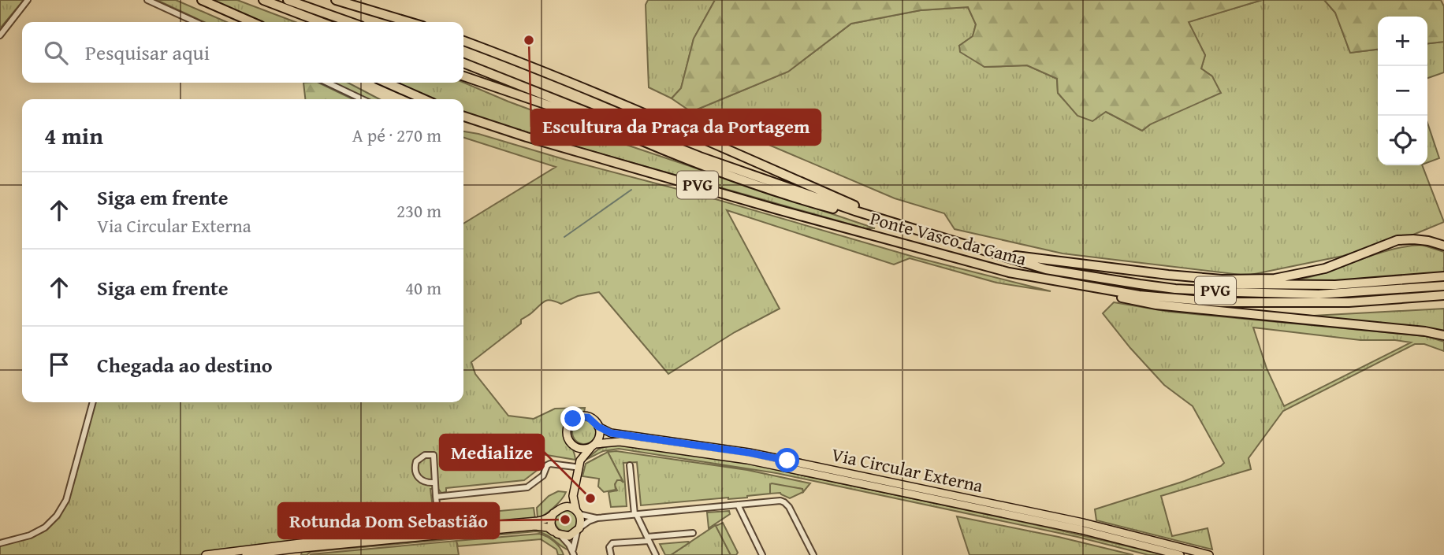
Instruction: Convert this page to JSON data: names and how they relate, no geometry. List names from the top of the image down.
{
  "streets": {
    "highway": ["PVG", "Ponte Vasco da Gama"],
    "main road": ["Via Circular Externa"]
  },
  "places": ["Escultura da Praça da Portagem", "Medialize", "Rotunda Dom Sebastião"],
  "page": {
    "map_buttons": ["+", "−"],
    "search": "Pesquisar aqui",
    "heading": ["4 min", "A pé · 270 m"],
    "list": [
      ["Siga em frente", "Via Circular Externa", "230 m"],
      ["Siga em frente", "40 m"],
      "Chegada ao destino"
    ]
  }
}
